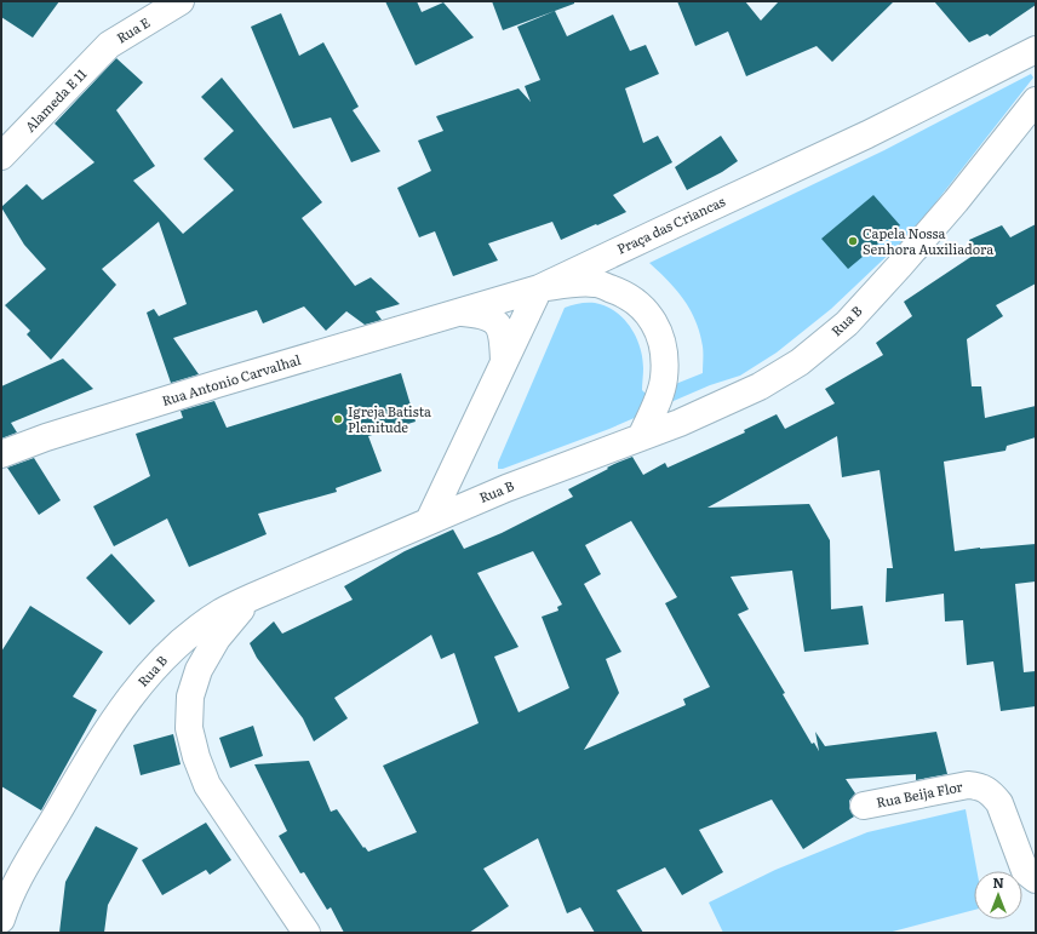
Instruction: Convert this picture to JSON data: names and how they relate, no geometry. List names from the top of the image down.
{
  "streets": {
    "street": [
      "Rua E",
      "Alameda E 11",
      "Praça das Criancas",
      "Rua B",
      "Rua Antonio Carvalhal",
      "Rua Beija Flor"
    ]
  },
  "crossings": [
    ["Rua E", "Alameda E 11"],
    ["Praça das Criancas", "Rua Antonio Carvalhal"]
  ],
  "places": ["Capela Nossa Senhora Auxiliadora", "Igreja Batista Plenitude"],
  "north": "top"
}
